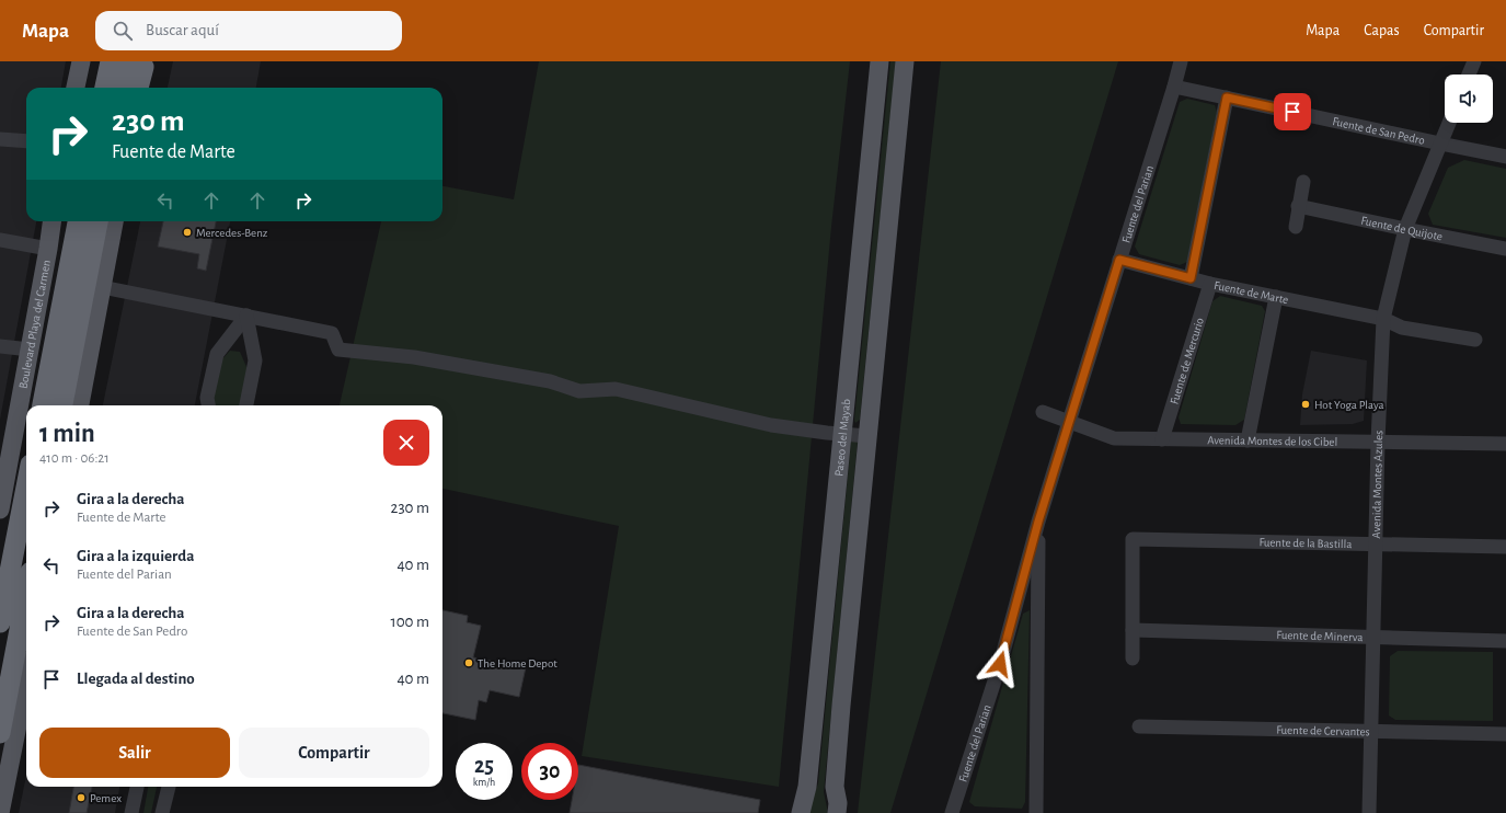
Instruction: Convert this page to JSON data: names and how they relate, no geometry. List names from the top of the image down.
{
  "streets": {
    "main road": ["Boulevard Playa del Carmen", "Paseo del Mayab"],
    "street": [
      "Fuente de San Pedro",
      "Fuente del Parian",
      "Fuente de Quijote",
      "Fuente de Marte",
      "Fuente de Mercurio",
      "Avenida Montes de los Cibel",
      "Avenida Montes Azules",
      "Fuente de la Bastilla",
      "Fuente de Minerva",
      "Fuente de Cervantes"
    ]
  },
  "crossings": [
    ["Fuente de San Pedro", "Fuente del Parian"],
    ["Fuente de San Pedro", "Avenida Montes Azules"],
    ["Fuente del Parian", "Fuente de Marte"],
    ["Fuente del Parian", "Avenida Montes de los Cibel"],
    ["Fuente de Quijote", "Avenida Montes Azules"],
    ["Fuente de Marte", "Fuente de Mercurio"],
    ["Fuente de Marte", "Avenida Montes Azules"],
    ["Fuente de Mercurio", "Avenida Montes de los Cibel"],
    ["Avenida Montes de los Cibel", "Avenida Montes Azules"],
    ["Avenida Montes Azules", "Fuente de la Bastilla"],
    ["Avenida Montes Azules", "Fuente de Minerva"],
    ["Avenida Montes Azules", "Fuente de Cervantes"],
    ["Fuente de la Bastilla", "Fuente de Minerva"]
  ],
  "places": [
    "Mercedes-Benz",
    "Hot Yoga Playa",
    "The Home Depot",
    "Pemex"
  ],
  "page": {
    "header": "Mapa",
    "search": "Buscar aquí",
    "nav": ["Mapa", "Capas", "Compartir"],
    "turn": ["230 m", "Fuente de Marte"],
    "heading": ["1 min", "410 m · 06:21"],
    "list": [
      {
        "name": "Gira a la derecha",
        "note": "Fuente de Marte",
        "value": "230 m"
      },
      {
        "name": "Gira a la izquierda",
        "note": "Fuente del Parian",
        "value": "40 m"
      },
      {
        "name": "Gira a la derecha",
        "note": "Fuente de San Pedro",
        "value": "100 m"
      },
      {
        "name": "Llegada al destino",
        "value": "40 m"
      }
    ],
    "buttons": ["Salir", "Compartir"],
    "speed": "25 km/h",
    "limit": "30"
  }
}
